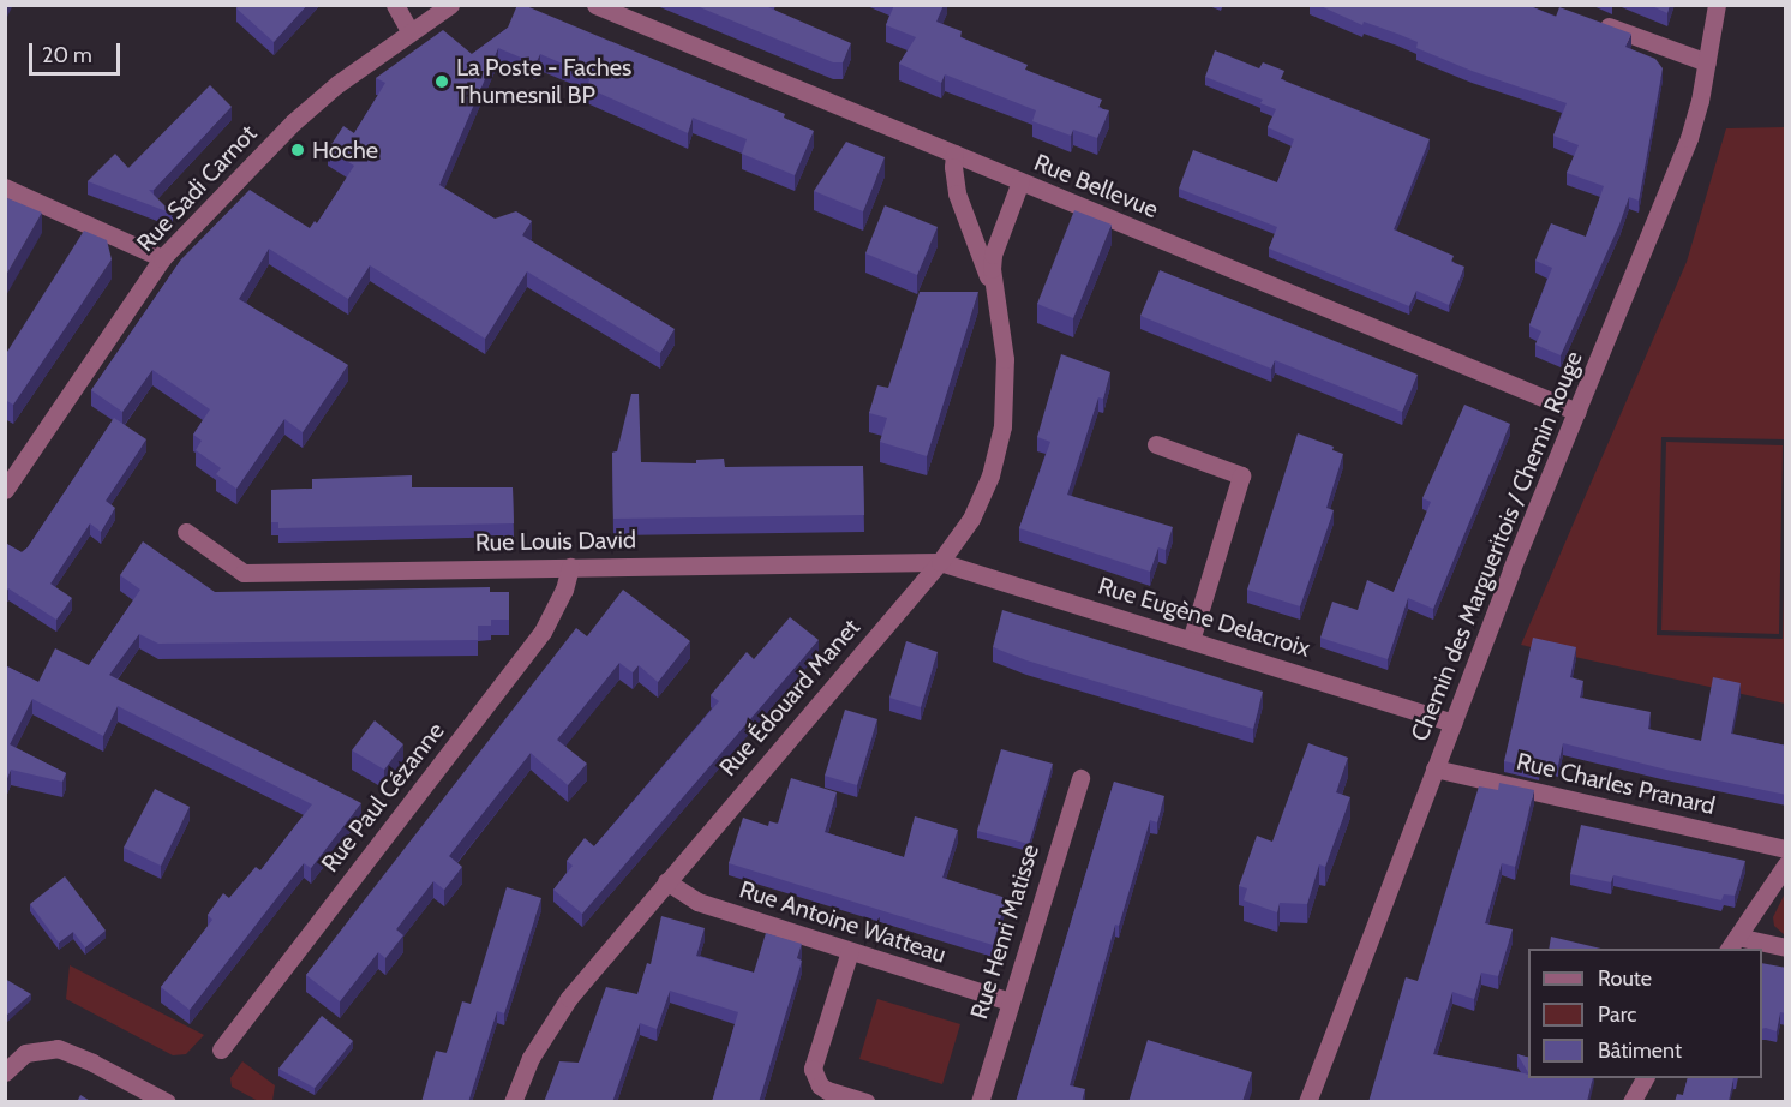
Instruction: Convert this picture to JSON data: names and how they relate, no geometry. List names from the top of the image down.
{
  "streets": {
    "street": [
      "Rue Bellevue",
      "Rue Sadi Carnot",
      "Rue Louis David",
      "Chemin des Margueritois / Chemin Rouge",
      "Rue Eugène Delacroix",
      "Rue Édouard Manet",
      "Rue Charles Pranard",
      "Rue Paul Cézanne",
      "Rue Antoine Watteau",
      "Rue Henri Matisse"
    ]
  },
  "crossings": [
    ["Rue Bellevue", "Chemin des Margueritois / Chemin Rouge"],
    ["Rue Bellevue", "Rue Édouard Manet"],
    ["Rue Louis David", "Rue Eugène Delacroix"],
    ["Rue Louis David", "Rue Édouard Manet"],
    ["Rue Louis David", "Rue Paul Cézanne"],
    ["Chemin des Margueritois / Chemin Rouge", "Rue Eugène Delacroix"],
    ["Chemin des Margueritois / Chemin Rouge", "Rue Charles Pranard"],
    ["Rue Eugène Delacroix", "Rue Édouard Manet"],
    ["Rue Édouard Manet", "Rue Antoine Watteau"],
    ["Rue Antoine Watteau", "Rue Henri Matisse"]
  ],
  "places": ["La Poste - Faches Thumesnil BP", "Hoche"],
  "legend": ["Route", "Parc", "Bâtiment"],
  "scale_bar": "20 m"
}
